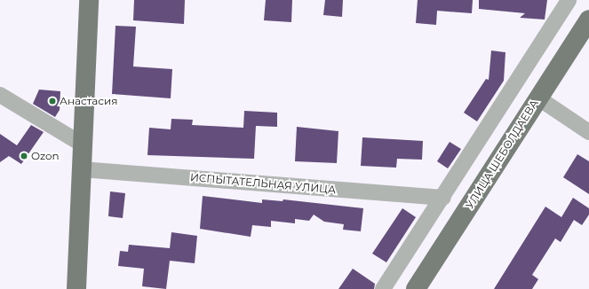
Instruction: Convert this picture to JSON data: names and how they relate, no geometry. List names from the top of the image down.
{
  "streets": {
    "main road": ["УЛИЦА ШЕБОЛДАЕВА"],
    "street": ["ИСПЫТАТЕЛЬНАЯ УЛИЦА"]
  },
  "places": ["Анастасия", "Ozon"]
}
